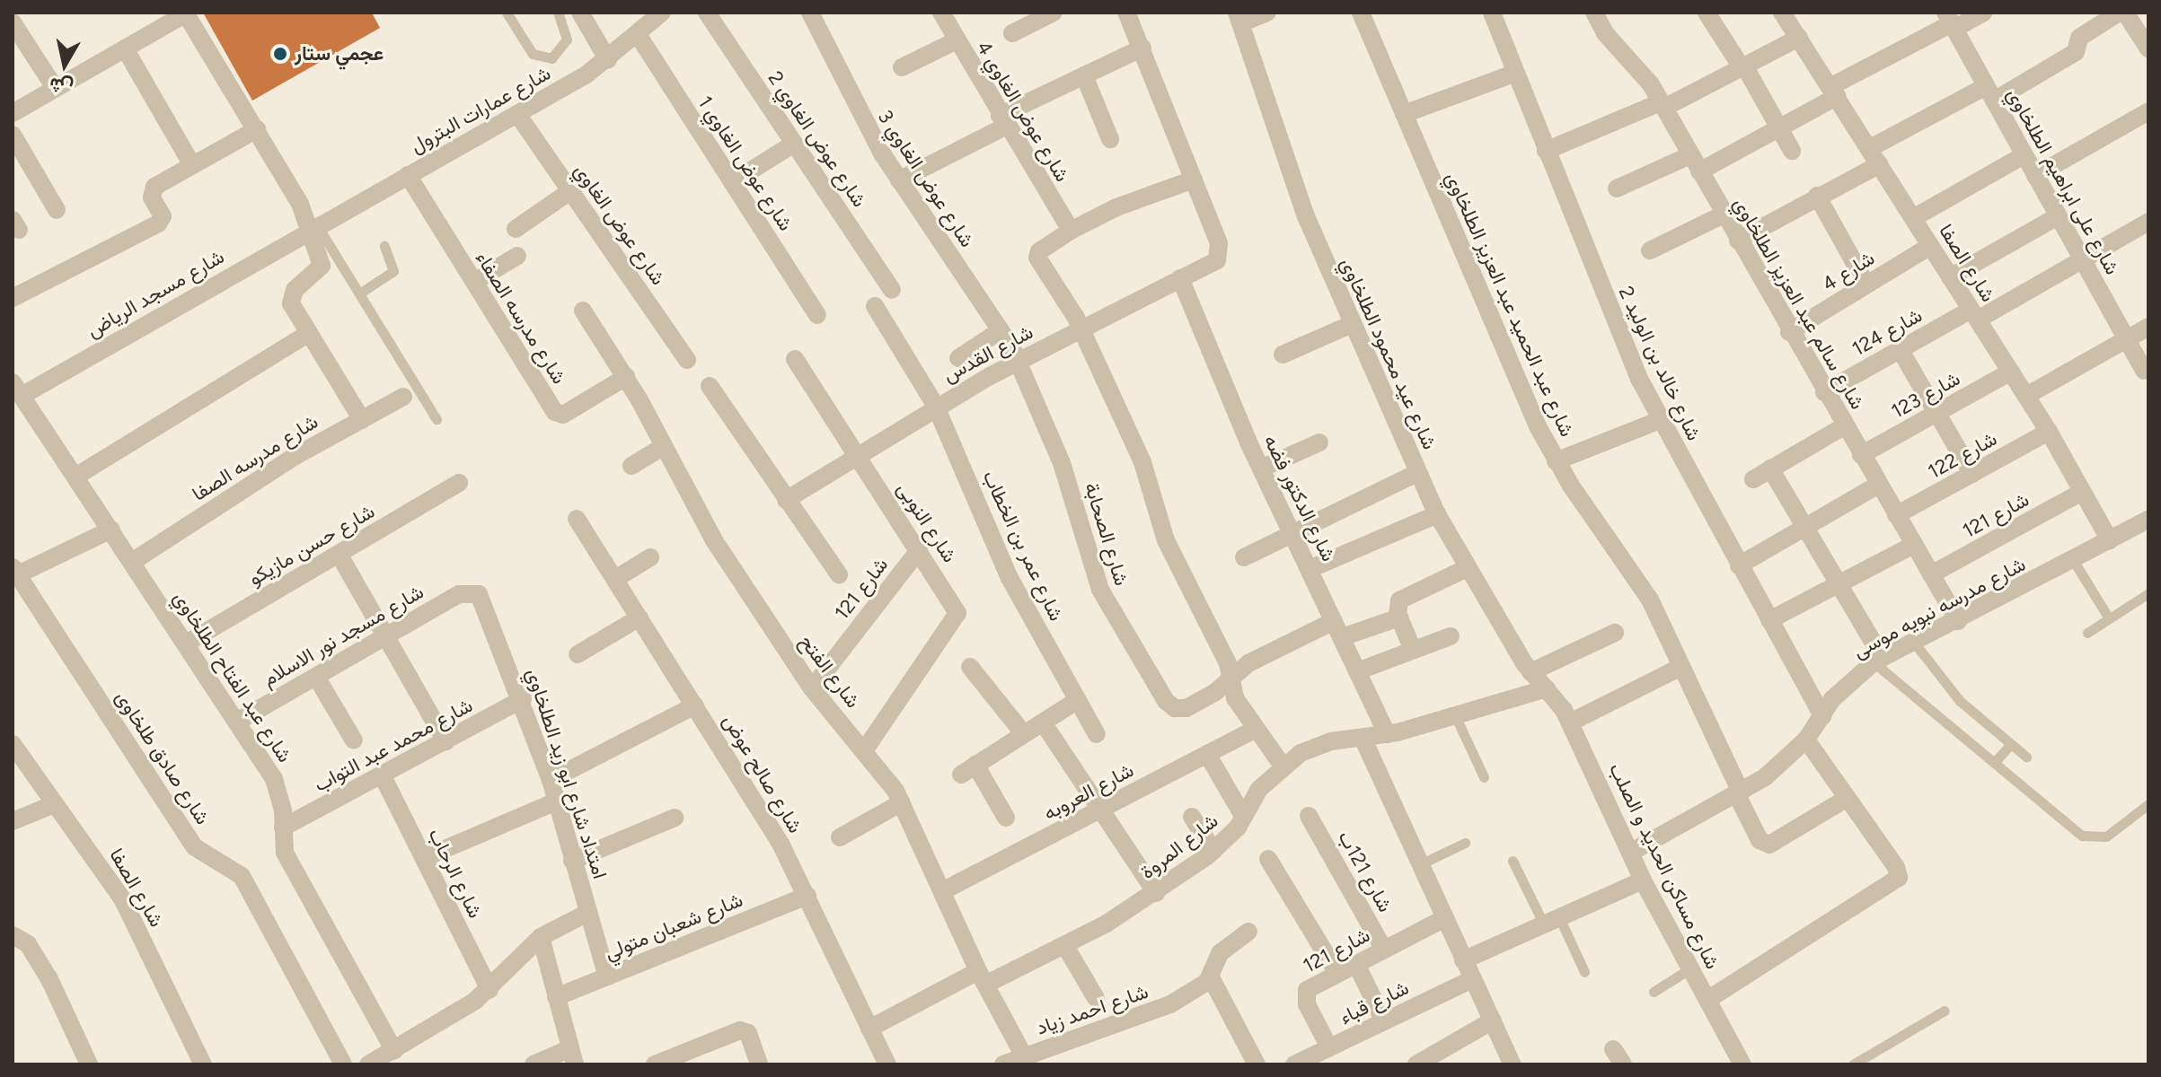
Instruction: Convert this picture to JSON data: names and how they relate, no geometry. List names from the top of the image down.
{
  "streets": {
    "street": [
      "شارع عمارات البترول",
      "شارع عوض الغاوي 4",
      "شارع عوض الغاوي 2",
      "شارع عوض الغاوي 1",
      "شارع عوض الغاوي 3",
      "شارع على ابراهيم الطلخاوي",
      "شارع عوض الغاوي",
      "شارع الصفا",
      "شارع 4",
      "شارع مسجد الرياض",
      "شارع سالم عبد العزيز الطلخاوي",
      "شارع عبد الحميد عبد العزيز الطلخاوي",
      "شارع مدرسه الصفاء",
      "شارع 124",
      "شارع القدس",
      "شارع عيد محمود الطلخاوي",
      "شارع خالد بن الوليد 2",
      "شارع 123",
      "شارع 122",
      "شارع مدرسه الصفا",
      "شارع الدكتور فضه",
      "شارع 121",
      "شارع النوبى",
      "شارع الصحابة",
      "شارع حسن مازيكو",
      "شارع عمر بن الخطاب",
      "شارع مدرسه نبويه موسى",
      "شارع مسجد نور الاسلام",
      "شارع الفتح",
      "شارع عبد الفتاح الطلخاوي",
      "شارع محمد عبد التواب",
      "شارع صادق طلخاوى",
      "امتداد شارع ابو زيد الطلخاوي",
      "شارع صالح عوض",
      "شارع العروبه",
      "شارع المروة",
      "شارع مساكن الحديد و الصلب",
      "شارع 121ب",
      "شارع الرحاب",
      "شارع شعبان متولي",
      "شارع قباء",
      "شارع احمد زياد"
    ]
  },
  "crossings": [
    ["شارع عمارات البترول", "شارع عوض الغاوي 1"],
    ["شارع عمارات البترول", "شارع عوض الغاوي"],
    ["شارع عمارات البترول", "شارع مسجد الرياض"],
    ["شارع عمارات البترول", "شارع مدرسه الصفاء"],
    ["شارع عوض الغاوي 3", "شارع القدس"],
    ["شارع عوض الغاوي 3", "شارع الصحابة"],
    ["شارع على ابراهيم الطلخاوي", "شارع 124"],
    ["شارع الصفا", "شارع 4"],
    ["شارع الصفا", "شارع 124"],
    ["شارع الصفا", "شارع 123"],
    ["شارع الصفا", "شارع 122"],
    ["شارع الصفا", "شارع 121"],
    ["شارع الصفا", "شارع مدرسه نبويه موسى"],
    ["شارع 4", "شارع سالم عبد العزيز الطلخاوي"],
    ["شارع مسجد الرياض", "شارع عبد الفتاح الطلخاوي"],
    ["شارع سالم عبد العزيز الطلخاوي", "شارع 124"],
    ["شارع سالم عبد العزيز الطلخاوي", "شارع 123"],
    ["شارع سالم عبد العزيز الطلخاوي", "شارع 122"],
    ["شارع سالم عبد العزيز الطلخاوي", "شارع 121"],
    ["شارع سالم عبد العزيز الطلخاوي", "شارع مدرسه نبويه موسى"],
    ["شارع عبد الحميد عبد العزيز الطلخاوي", "شارع مدرسه نبويه موسى"],
    ["شارع مدرسه الصفاء", "شارع الفتح"],
    ["شارع القدس", "شارع الدكتور فضه"],
    ["شارع القدس", "شارع النوبى"],
    ["شارع القدس", "شارع الصحابة"],
    ["شارع القدس", "شارع عمر بن الخطاب"],
    ["شارع عيد محمود الطلخاوي", "شارع المروة"],
    ["شارع عيد محمود الطلخاوي", "شارع مساكن الحديد و الصلب"],
    ["شارع خالد بن الوليد 2", "شارع مدرسه نبويه موسى"],
    ["شارع مدرسه الصفا", "شارع عبد الفتاح الطلخاوي"],
    ["شارع الدكتور فضه", "شارع المروة"],
    ["شارع 121", "شارع النوبى"],
    ["شارع 121", "شارع الفتح"],
    ["شارع 121", "شارع 121ب"],
    ["شارع 121", "شارع قباء"],
    ["شارع النوبى", "شارع الفتح"],
    ["شارع حسن مازيكو", "شارع عبد الفتاح الطلخاوي"],
    ["شارع مدرسه نبويه موسى", "شارع مساكن الحديد و الصلب"],
    ["شارع مسجد نور الاسلام", "شارع عبد الفتاح الطلخاوي"],
    ["شارع مسجد نور الاسلام", "امتداد شارع ابو زيد الطلخاوي"],
    ["شارع الفتح", "شارع العروبه"],
    ["شارع الفتح", "شارع المروة"],
    ["شارع الفتح", "شارع احمد زياد"],
    ["شارع عبد الفتاح الطلخاوي", "شارع محمد عبد التواب"],
    ["شارع محمد عبد التواب", "امتداد شارع ابو زيد الطلخاوي"],
    ["شارع محمد عبد التواب", "شارع الرحاب"],
    ["امتداد شارع ابو زيد الطلخاوي", "شارع شعبان متولي"],
    ["شارع صالح عوض", "شارع المروة"],
    ["شارع صالح عوض", "شارع شعبان متولي"],
    ["شارع المروة", "شارع مساكن الحديد و الصلب"]
  ],
  "places": ["عجمي ستار"],
  "north": "bottom"
}
